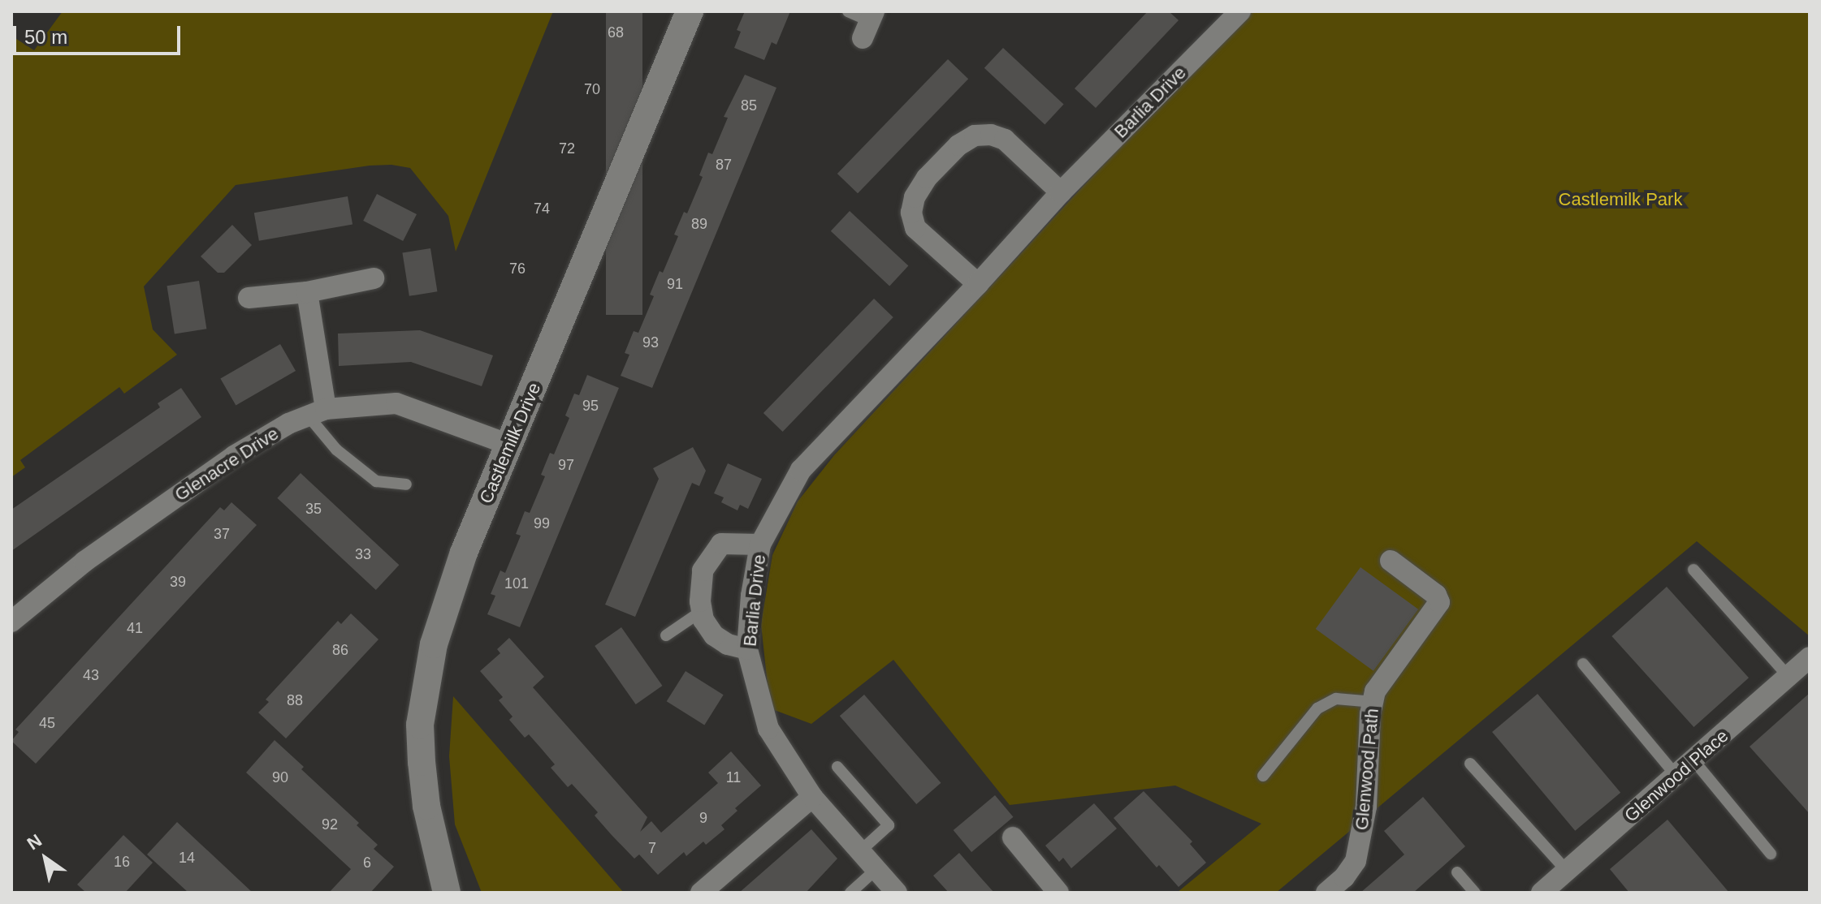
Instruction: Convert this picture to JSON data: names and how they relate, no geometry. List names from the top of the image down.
{
  "streets": {
    "street": [
      "Barlia Drive",
      "Castlemilk Drive",
      "Glenacre Drive",
      "Glenwood Path",
      "Glenwood Place"
    ]
  },
  "crossings": [
    ["Castlemilk Drive", "Glenacre Drive"]
  ],
  "parks": ["Castlemilk Park"],
  "house_numbers": [
    "68",
    "70",
    "85",
    "72",
    "87",
    "74",
    "89",
    "76",
    "91",
    "93",
    "95",
    "97",
    "35",
    "99",
    "37",
    "33",
    "39",
    "101",
    "41",
    "86",
    "43",
    "88",
    "45",
    "90",
    "11",
    "9",
    "92",
    "7",
    "14",
    "16",
    "6"
  ],
  "scale_bar": "50 m",
  "north": "top left"
}
